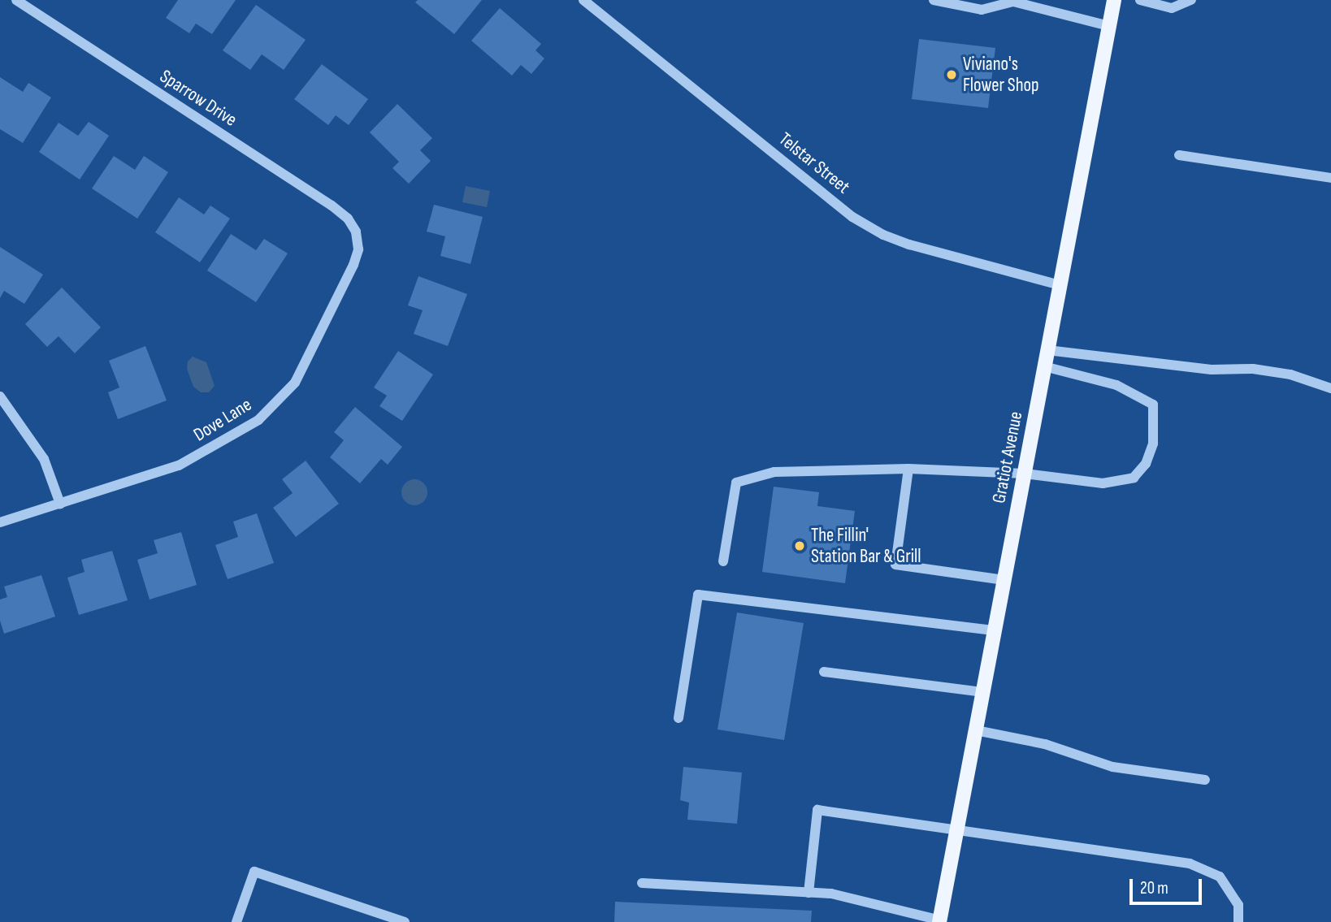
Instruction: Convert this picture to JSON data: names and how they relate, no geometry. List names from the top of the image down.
{
  "streets": {
    "main road": ["Gratiot Avenue"],
    "street": ["Sparrow Drive", "Telstar Street", "Dove Lane"]
  },
  "crossings": [
    ["Sparrow Drive", "Dove Lane"],
    ["Telstar Street", "Gratiot Avenue"]
  ],
  "places": ["Viviano's Flower Shop", "The Fillin' Station Bar & Grill"],
  "scale_bar": "20 m"
}
